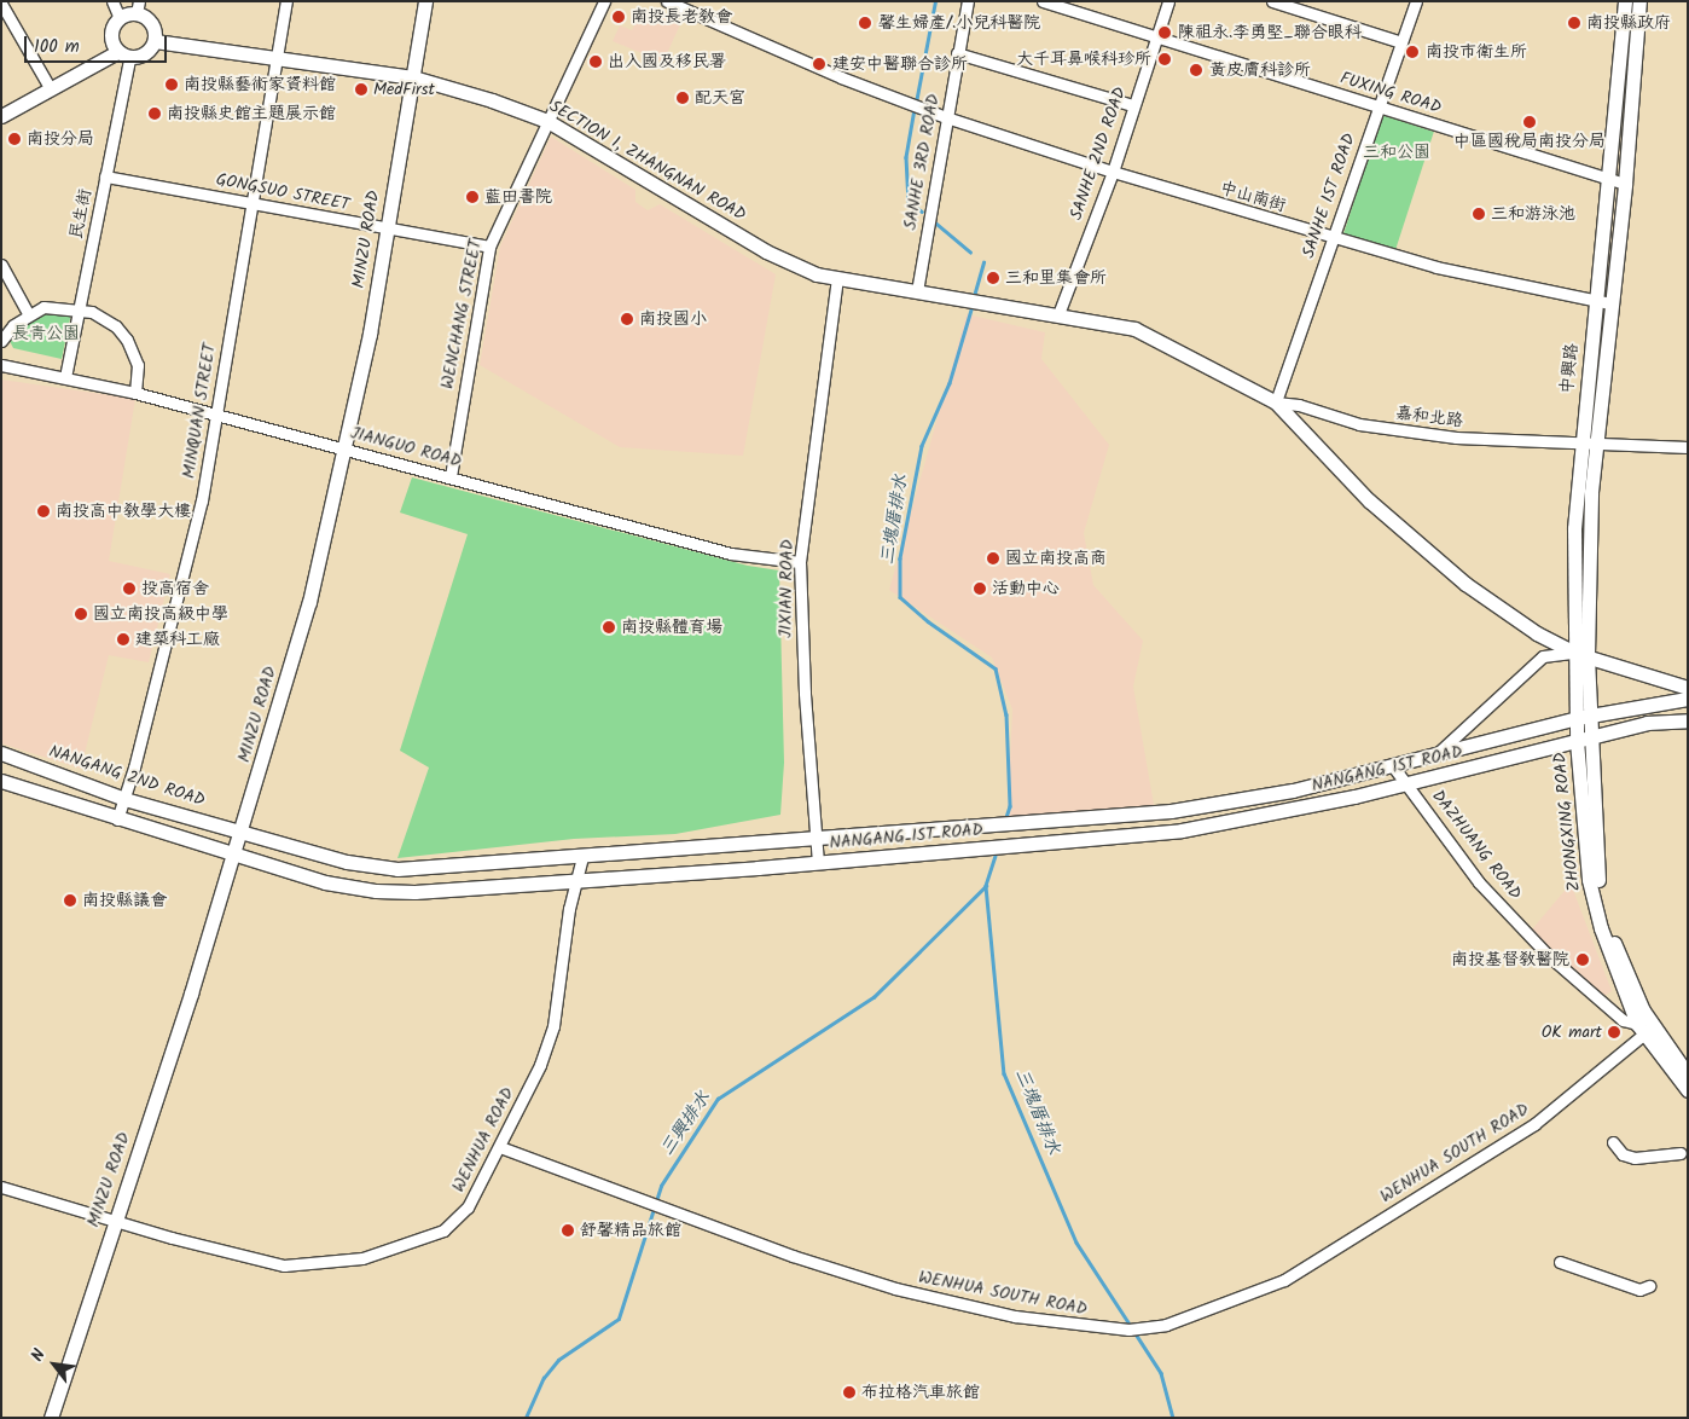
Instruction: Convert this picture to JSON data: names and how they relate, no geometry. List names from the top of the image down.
{
  "streets": {
    "main road": [
      "SECTION 1, ZHANGNAN ROAD",
      "MINZU ROAD",
      "中興路",
      "NANGANG 1ST ROAD",
      "NANGANG 2ND ROAD",
      "ZHONGXING ROAD",
      "DAZHUANG ROAD"
    ],
    "street": [
      "FUXING ROAD",
      "SANHE 2ND ROAD",
      "SANHE 3RD ROAD",
      "GONGSUO STREET",
      "SANHE 1ST ROAD",
      "中山南街",
      "民生街",
      "WENCHANG STREET",
      "MINQUAN STREET",
      "嘉和北路",
      "JIANGUO ROAD",
      "JIXIAN ROAD",
      "WENHUA ROAD",
      "WENHUA SOUTH ROAD"
    ]
  },
  "crossings": [
    ["FUXING ROAD", "SANHE 2ND ROAD"],
    ["FUXING ROAD", "SANHE 1ST ROAD"],
    ["FUXING ROAD", "中興路"],
    ["SANHE 2ND ROAD", "SECTION 1, ZHANGNAN ROAD"],
    ["SANHE 2ND ROAD", "中山南街"],
    ["SECTION 1, ZHANGNAN ROAD", "SANHE 3RD ROAD"],
    ["SECTION 1, ZHANGNAN ROAD", "民生街"],
    ["SECTION 1, ZHANGNAN ROAD", "MINZU ROAD"],
    ["SECTION 1, ZHANGNAN ROAD", "WENCHANG STREET"],
    ["SECTION 1, ZHANGNAN ROAD", "MINQUAN STREET"],
    ["SECTION 1, ZHANGNAN ROAD", "JIXIAN ROAD"],
    ["SANHE 3RD ROAD", "中山南街"],
    ["GONGSUO STREET", "民生街"],
    ["GONGSUO STREET", "MINZU ROAD"],
    ["GONGSUO STREET", "WENCHANG STREET"],
    ["GONGSUO STREET", "MINQUAN STREET"],
    ["SANHE 1ST ROAD", "中山南街"],
    ["SANHE 1ST ROAD", "嘉和北路"],
    ["中山南街", "中興路"],
    ["民生街", "JIANGUO ROAD"],
    ["MINZU ROAD", "JIANGUO ROAD"],
    ["MINZU ROAD", "NANGANG 1ST ROAD"],
    ["MINZU ROAD", "NANGANG 2ND ROAD"],
    ["MINZU ROAD", "WENHUA ROAD"],
    ["WENCHANG STREET", "JIANGUO ROAD"],
    ["中興路", "嘉和北路"],
    ["中興路", "NANGANG 1ST ROAD"],
    ["中興路", "ZHONGXING ROAD"],
    ["MINQUAN STREET", "JIANGUO ROAD"],
    ["MINQUAN STREET", "NANGANG 2ND ROAD"],
    ["JIANGUO ROAD", "JIXIAN ROAD"],
    ["JIXIAN ROAD", "NANGANG 1ST ROAD"],
    ["NANGANG 1ST ROAD", "NANGANG 2ND ROAD"],
    ["NANGANG 1ST ROAD", "ZHONGXING ROAD"],
    ["NANGANG 1ST ROAD", "DAZHUANG ROAD"],
    ["NANGANG 1ST ROAD", "WENHUA ROAD"],
    ["ZHONGXING ROAD", "DAZHUANG ROAD"],
    ["ZHONGXING ROAD", "WENHUA SOUTH ROAD"],
    ["DAZHUANG ROAD", "WENHUA SOUTH ROAD"],
    ["WENHUA ROAD", "WENHUA SOUTH ROAD"]
  ],
  "water": ["三塊厝排水", "三興排水"],
  "parks": ["三和公園", "長青公園"],
  "places": [
    "南投長老教會",
    "馨生婦產/.小兒科醫院",
    "南投縣政府",
    "陳祖永.李勇堅_聯合眼科",
    "南投市衛生所",
    "大千耳鼻喉科珍所",
    "出入國及移民署",
    "建安中醫聯合診所",
    "黃皮膚科診所",
    "南投縣藝術家資料館",
    "MedFirst",
    "配天宮",
    "南投縣史館主題展示館",
    "中區國稅局南投分局",
    "南投分局",
    "藍田書院",
    "三和游泳池",
    "三和里集會所",
    "南投國小",
    "南投高中教學大樓",
    "國立南投高商",
    "投高宿舍",
    "活動中心",
    "國立南投高級中學",
    "南投縣體育場",
    "建築科工廠",
    "南投縣議會",
    "南投基督教醫院",
    "OK mart",
    "舒馨精品旅館",
    "布拉格汽車旅館"
  ],
  "scale_bar": "100 m",
  "north": "top left"
}
